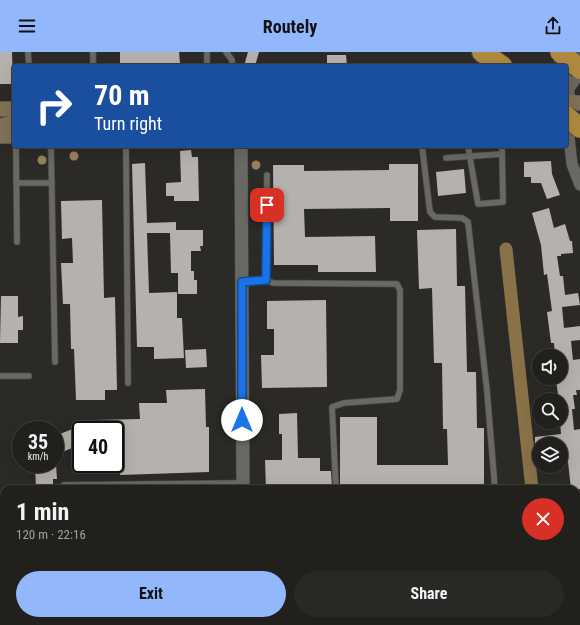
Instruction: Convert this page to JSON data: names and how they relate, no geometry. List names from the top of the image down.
{
  "page": {
    "header": "Routely",
    "turn": ["70 m", "Turn right"],
    "speed": "35 km/h",
    "limit": "40",
    "heading": ["1 min", "120 m · 22:16"],
    "buttons": ["Exit", "Share"]
  }
}
